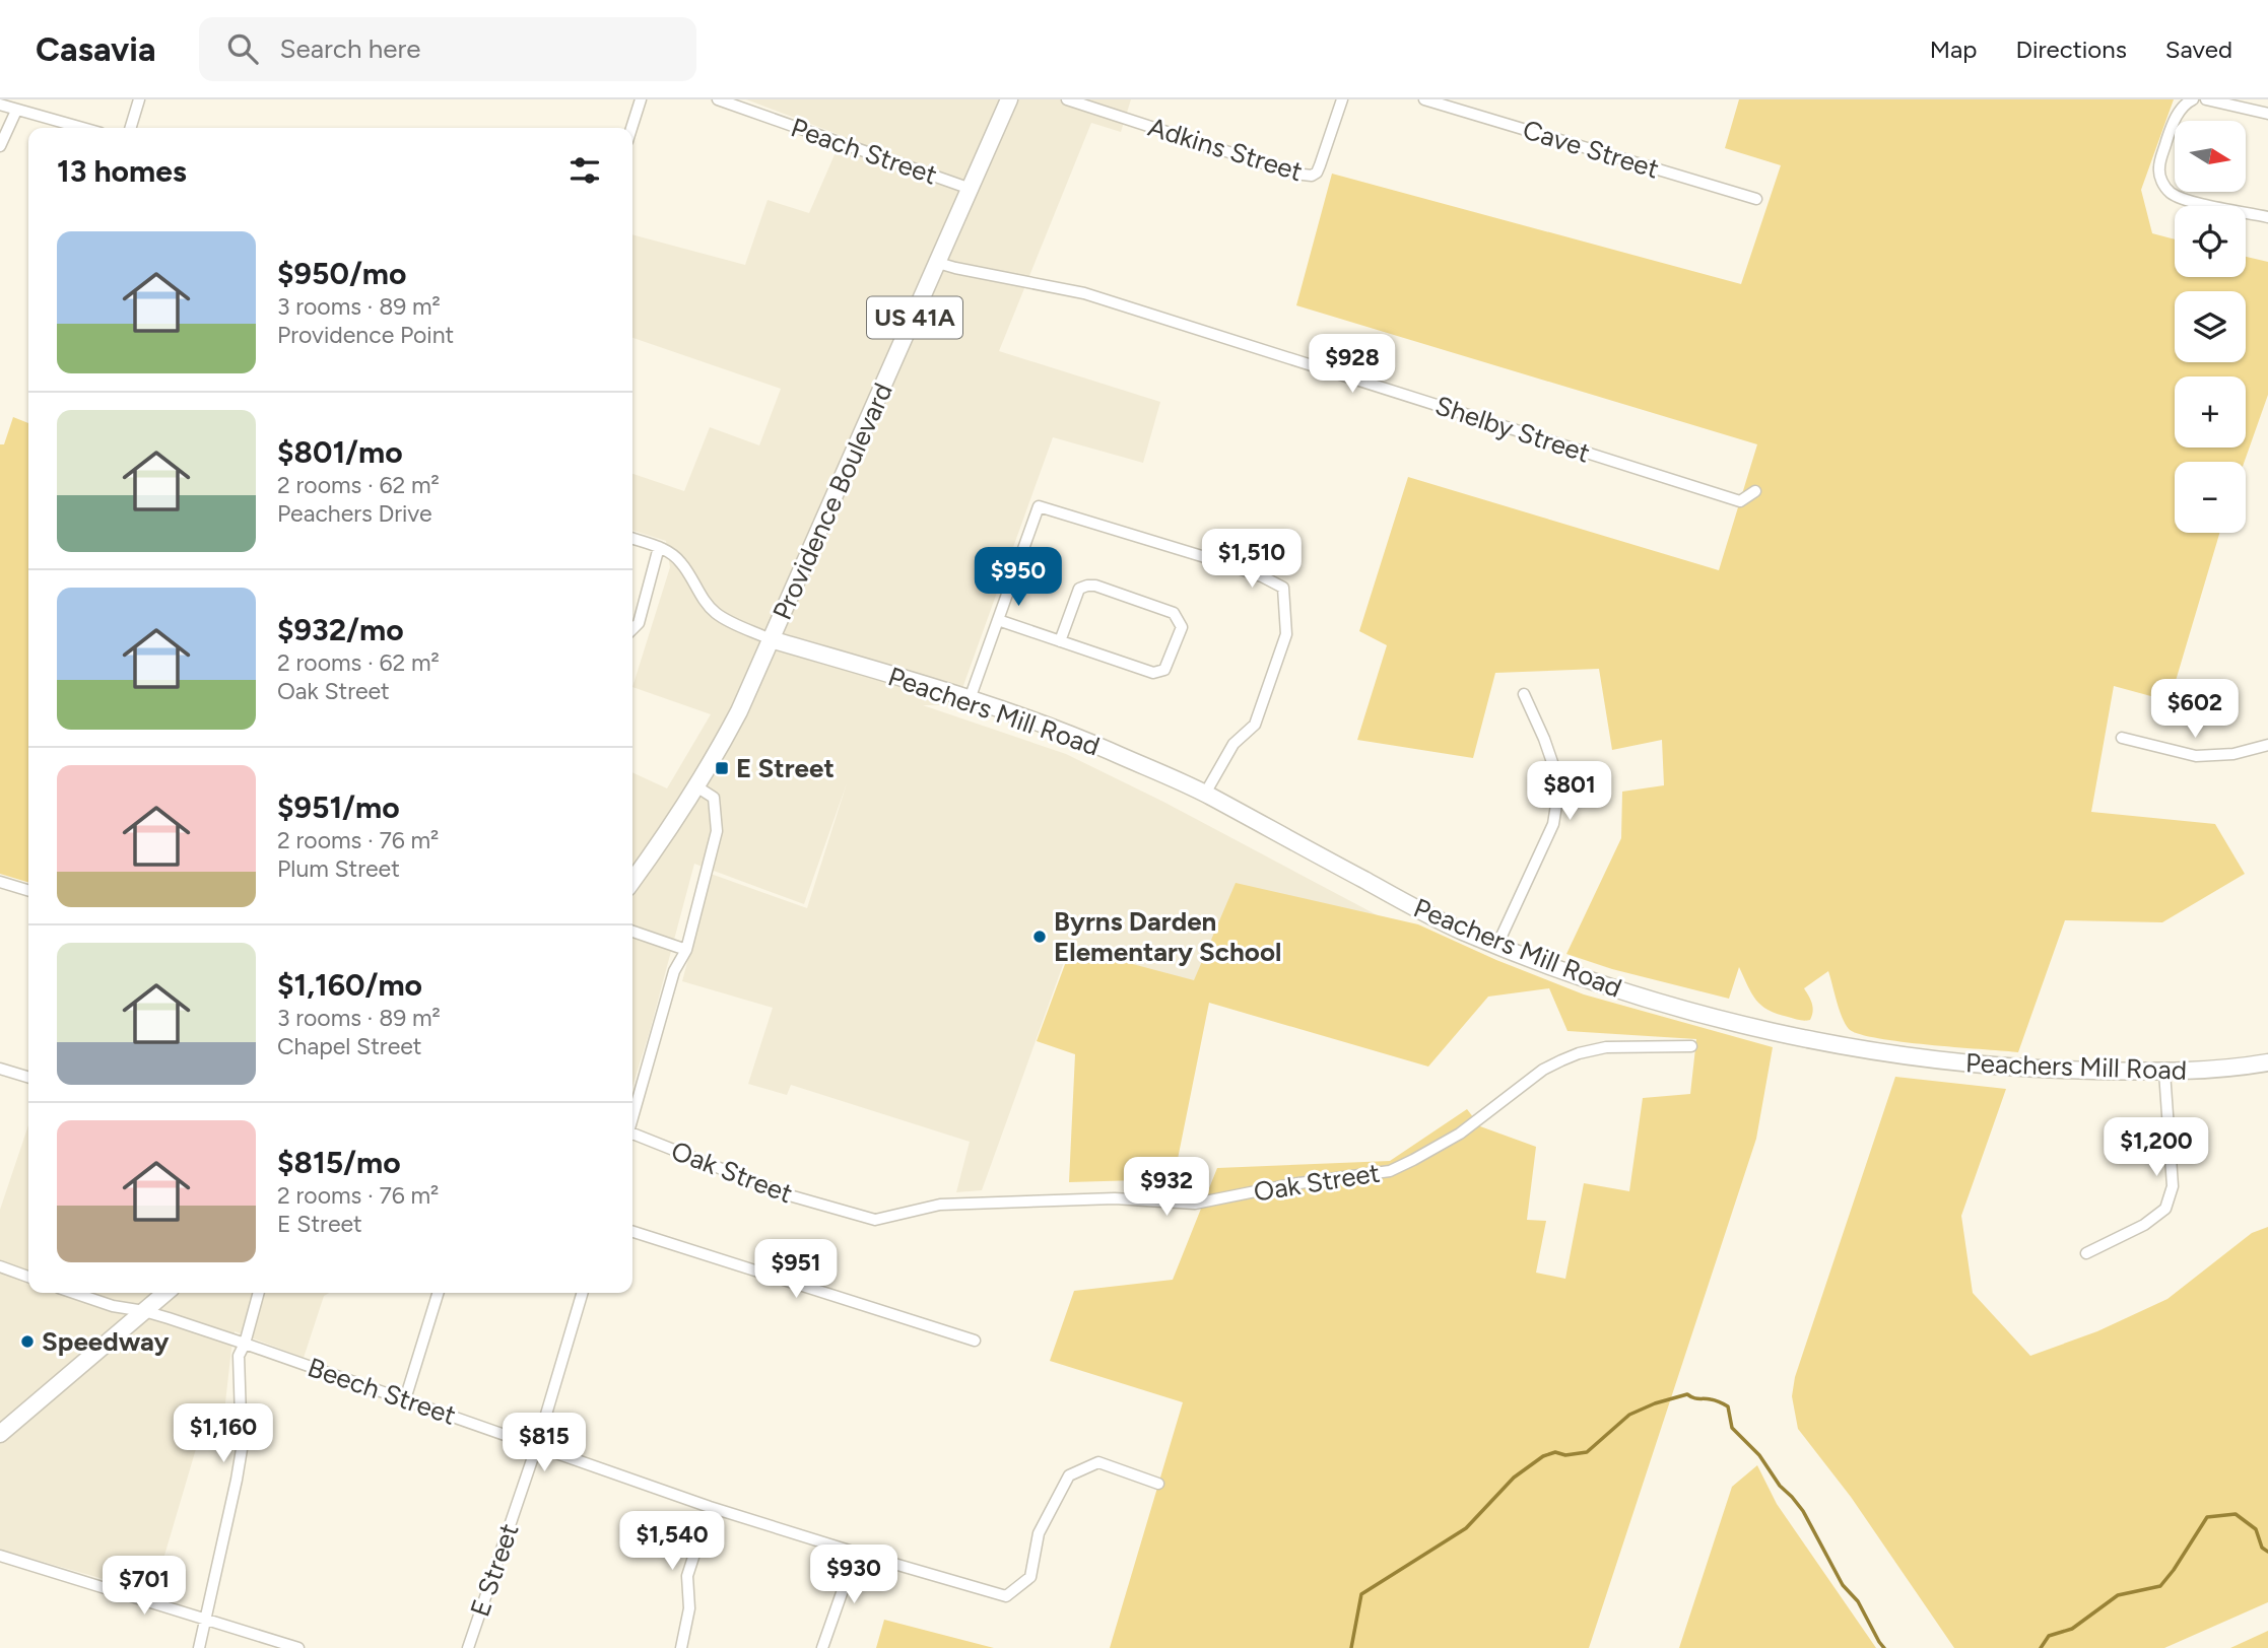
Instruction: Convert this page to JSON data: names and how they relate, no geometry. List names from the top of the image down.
{
  "streets": {
    "main road": ["US 41A", "Providence Boulevard", "Peachers Mill Road"],
    "street": [
      "Adkins Street",
      "Cave Street",
      "Peach Street",
      "Shelby Street",
      "Oak Street",
      "Beech Street",
      "E Street"
    ]
  },
  "crossings": [
    ["Peach Street", "Providence Boulevard"],
    ["Shelby Street", "Providence Boulevard"],
    ["Providence Boulevard", "Peachers Mill Road"],
    ["Beech Street", "E Street"]
  ],
  "places": {
    "transit": ["E Street"],
    "other": ["Byrns Darden Elementary School", "Speedway"]
  },
  "north": "right",
  "page": {
    "header": "Casavia",
    "search": "Search here",
    "nav": ["Map", "Directions", "Saved"],
    "map_buttons": ["+", "−"],
    "heading": "13 homes",
    "list": [
      {
        "name": "$950/mo",
        "note": "3 rooms · 89 m² · Providence Point"
      },
      {
        "name": "$801/mo",
        "note": "2 rooms · 62 m² · Peachers Drive"
      },
      {
        "name": "$932/mo",
        "note": "2 rooms · 62 m² · Oak Street"
      },
      {
        "name": "$951/mo",
        "note": "2 rooms · 76 m² · Plum Street"
      },
      {
        "name": "$1,160/mo",
        "note": "3 rooms · 89 m² · Chapel Street"
      },
      {
        "name": "$815/mo",
        "note": "2 rooms · 76 m² · E Street"
      }
    ],
    "price": [
      "$928",
      "$1,510",
      "$950",
      "$602",
      "$801",
      "$1,200",
      "$932",
      "$951",
      "$1,160",
      "$815",
      "$1,540",
      "$930",
      "$701"
    ]
  }
}
